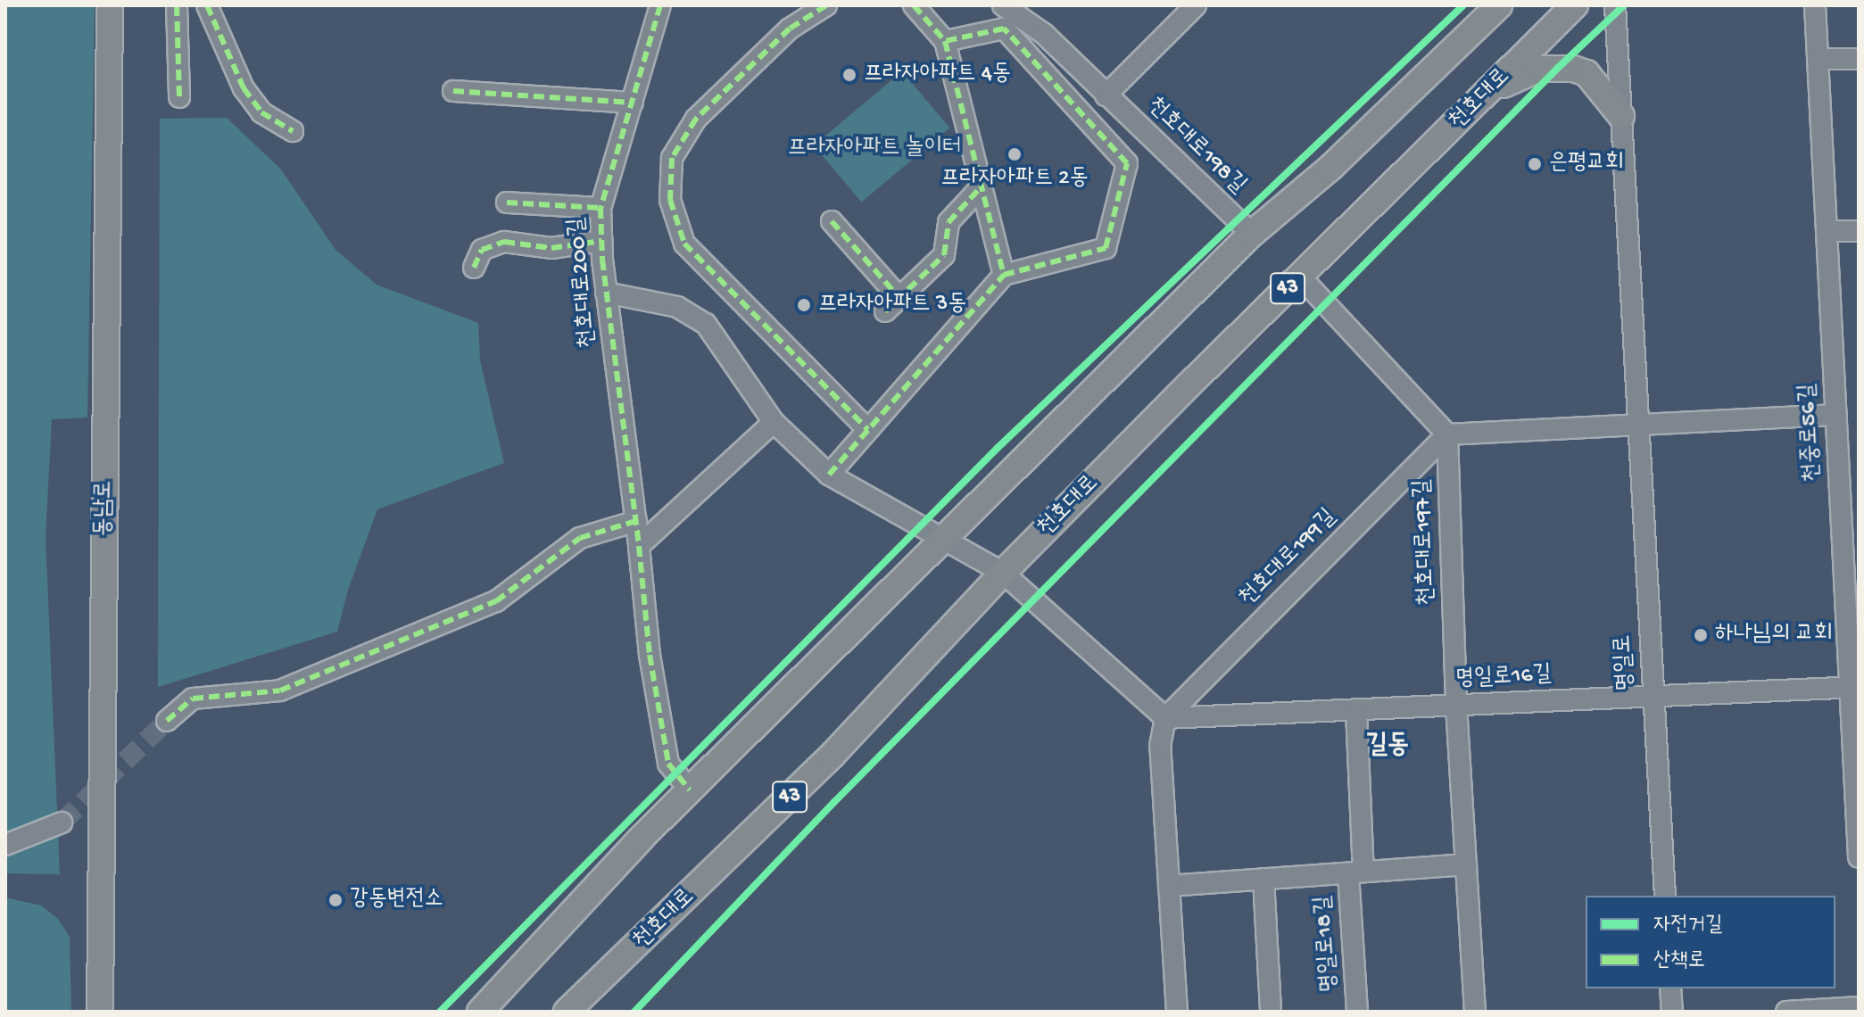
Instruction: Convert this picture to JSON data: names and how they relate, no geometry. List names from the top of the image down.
{
  "streets": {
    "main road": ["천호대로", "43", "동남로"],
    "street": [
      "천호대로198길",
      "천호대로200길",
      "천중로56길",
      "천호대로197길",
      "천호대로199길",
      "명일로",
      "명일로16길",
      "명일로18길"
    ]
  },
  "crossings": [
    ["천중로56길", "명일로16길"],
    ["천호대로197길", "천호대로199길"],
    ["천호대로197길", "명일로16길"],
    ["천호대로199길", "명일로16길"],
    ["명일로", "명일로16길"]
  ],
  "districts": ["길동"],
  "parks": ["프라자아파트 놀이터"],
  "places": [
    "프라자아파트 4동",
    "프라자아파트 2동",
    "은평교회",
    "프라자아파트 3동",
    "하나님의 교회",
    "강동변전소"
  ],
  "legend": ["자전거길", "산책로"]
}
